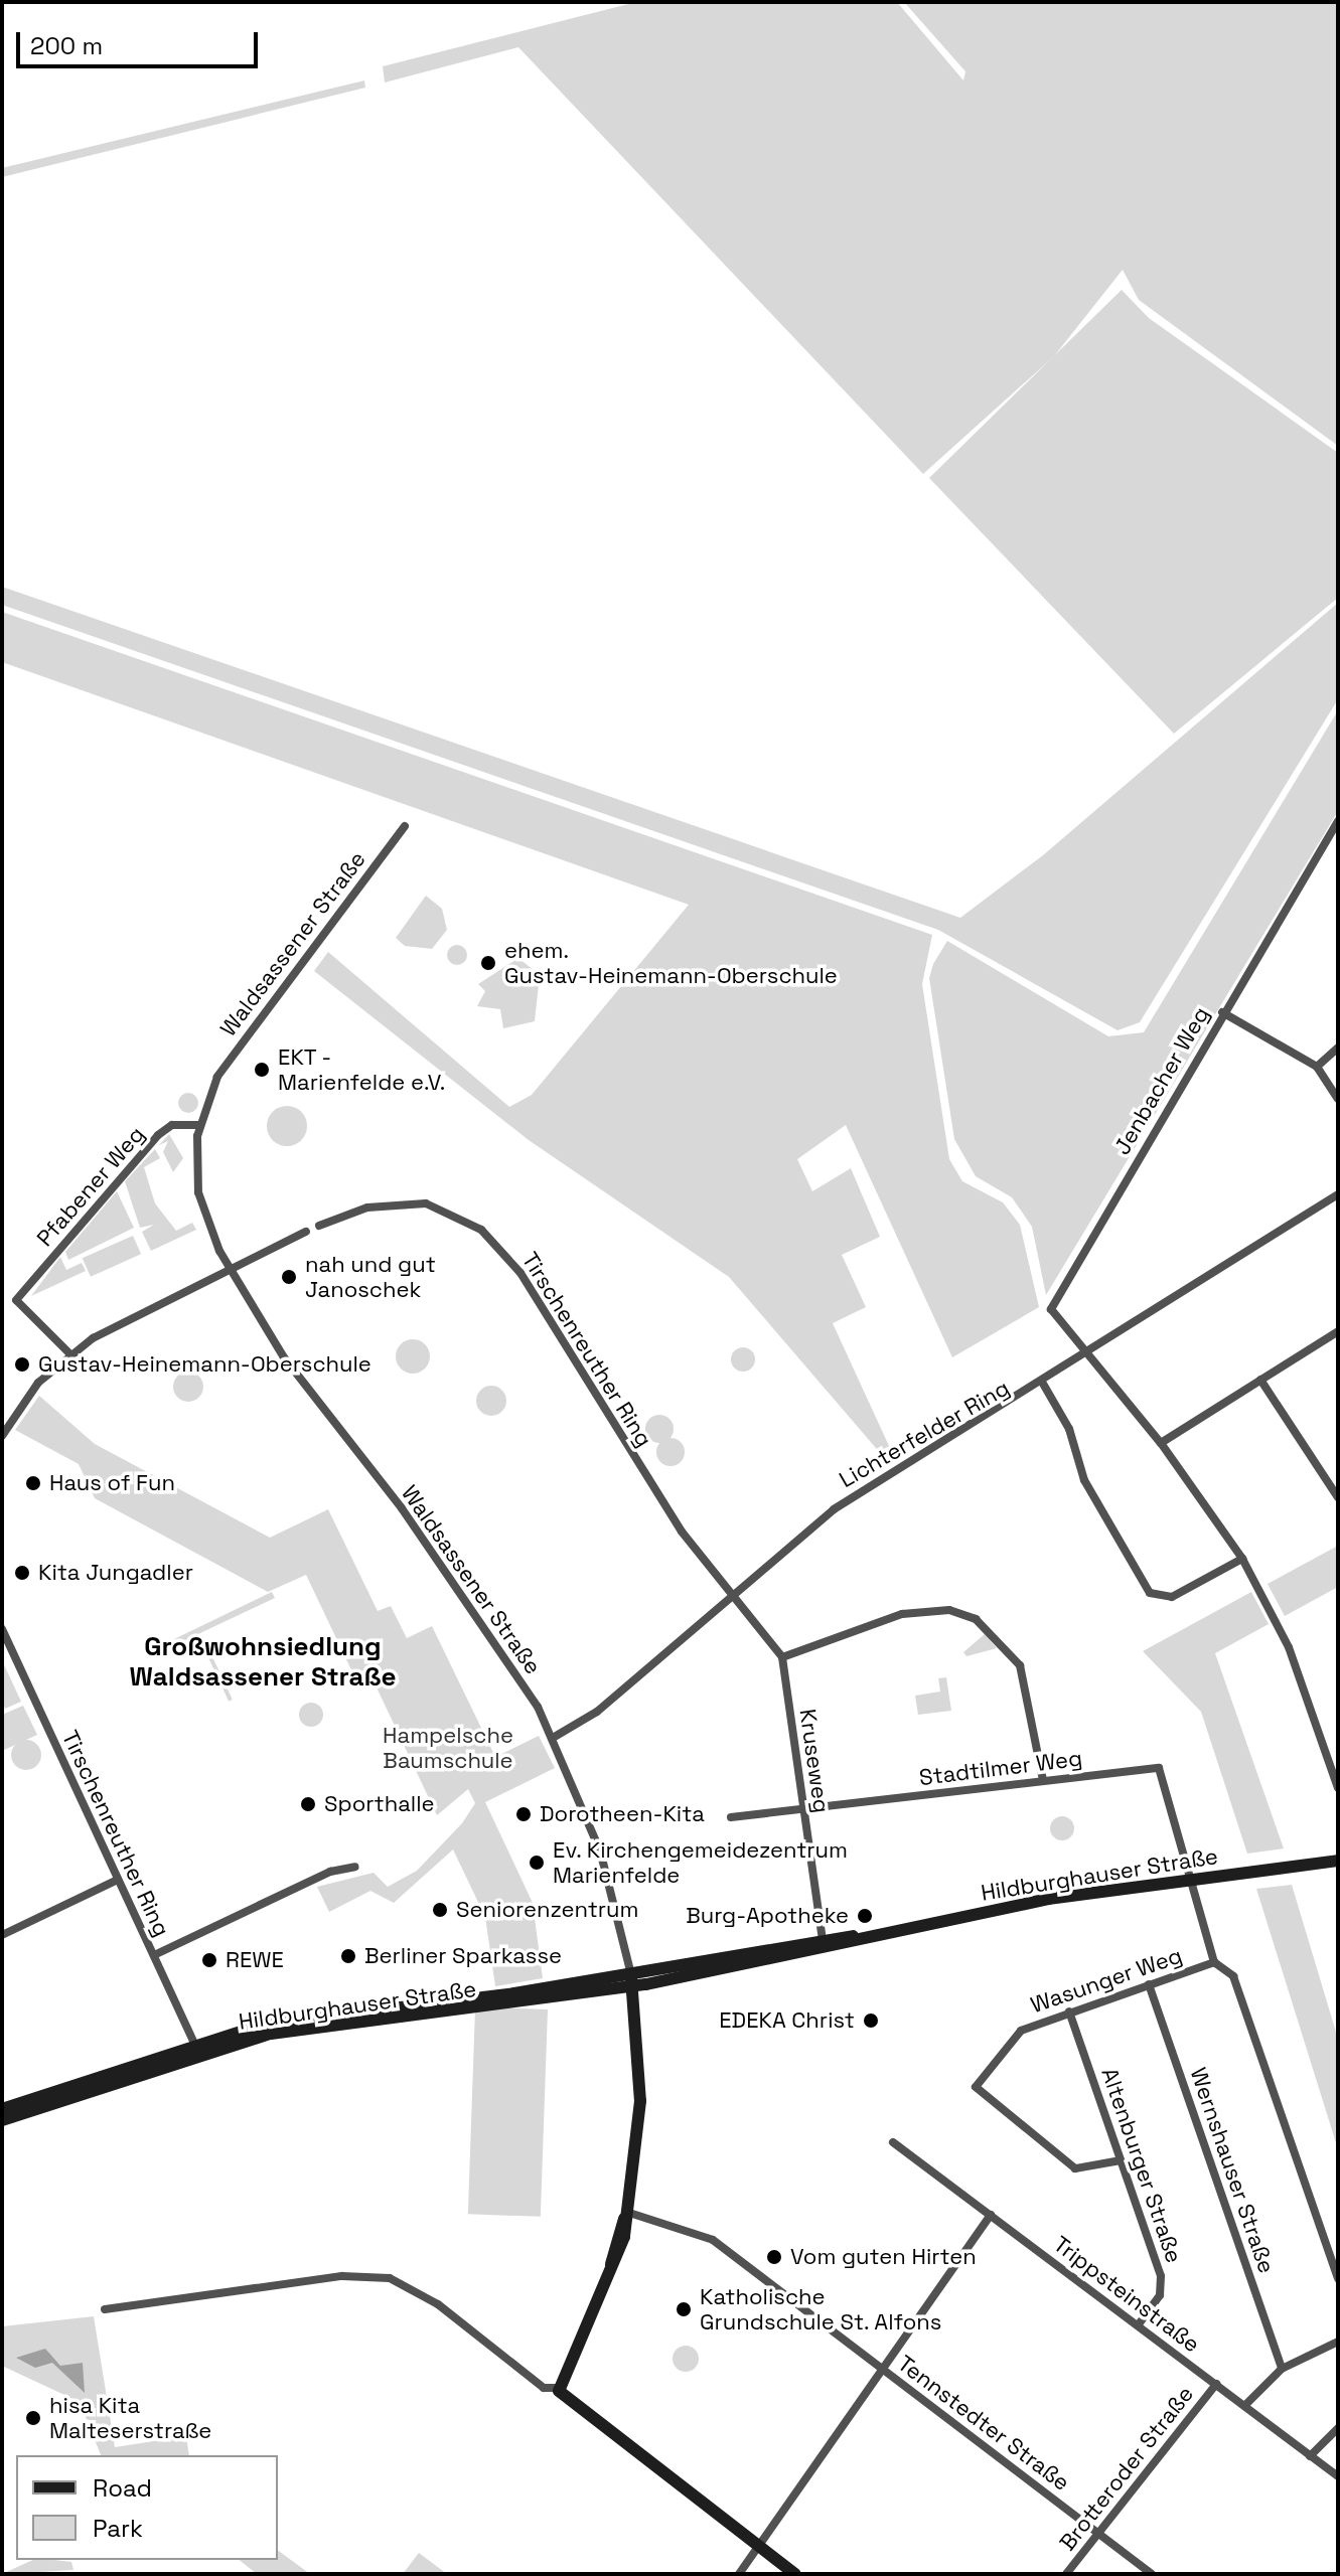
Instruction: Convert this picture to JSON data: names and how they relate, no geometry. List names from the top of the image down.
{
  "streets": {
    "main road": ["Hildburghauser Straße"],
    "street": [
      "Waldsassener Straße",
      "Jenbacher Weg",
      "Pfabener Weg",
      "Tirschenreuther Ring",
      "Lichterfelder Ring",
      "Kruseweg",
      "Stadtilmer Weg",
      "Wasunger Weg",
      "Altenburger Straße",
      "Wernshauser Straße",
      "Trippsteinstraße",
      "Tennstedter Straße",
      "Brotteroder Straße"
    ]
  },
  "crossings": [
    ["Waldsassener Straße", "Pfabener Weg"],
    ["Waldsassener Straße", "Lichterfelder Ring"],
    ["Waldsassener Straße", "Hildburghauser Straße"],
    ["Jenbacher Weg", "Lichterfelder Ring"],
    ["Tirschenreuther Ring", "Lichterfelder Ring"],
    ["Tirschenreuther Ring", "Kruseweg"],
    ["Tirschenreuther Ring", "Hildburghauser Straße"],
    ["Lichterfelder Ring", "Kruseweg"],
    ["Kruseweg", "Stadtilmer Weg"],
    ["Kruseweg", "Hildburghauser Straße"],
    ["Stadtilmer Weg", "Hildburghauser Straße"],
    ["Wasunger Weg", "Altenburger Straße"],
    ["Wasunger Weg", "Wernshauser Straße"],
    ["Altenburger Straße", "Trippsteinstraße"],
    ["Trippsteinstraße", "Brotteroder Straße"],
    ["Tennstedter Straße", "Brotteroder Straße"]
  ],
  "districts": ["Großwohnsiedlung Waldsassener Straße"],
  "parks": ["Hampelsche Baumschule"],
  "places": [
    "ehem. Gustav-Heinemann-Oberschule",
    "EKT - Marienfelde e.V.",
    "nah und gut Janoschek",
    "Gustav-Heinemann-Oberschule",
    "Haus of Fun",
    "Kita Jungadler",
    "Sporthalle",
    "Dorotheen-Kita",
    "Ev. Kirchengemeidezentrum Marienfelde",
    "Seniorenzentrum",
    "Burg-Apotheke",
    "Berliner Sparkasse",
    "REWE",
    "EDEKA Christ",
    "Vom guten Hirten",
    "Katholische Grundschule St. Alfons",
    "hisa Kita Malteserstraße"
  ],
  "legend": ["Road", "Park"],
  "scale_bar": "200 m"
}
